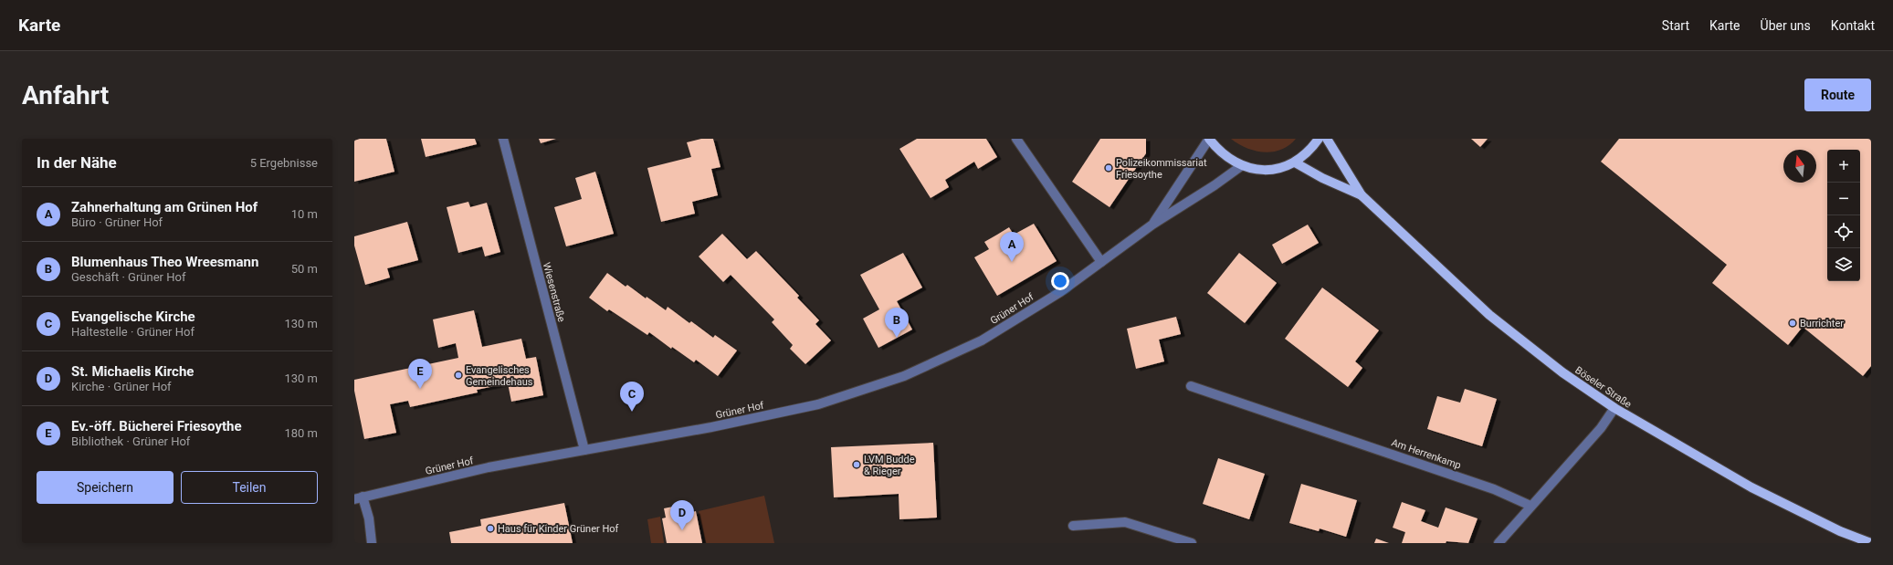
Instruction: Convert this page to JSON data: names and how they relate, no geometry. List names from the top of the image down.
{
  "streets": {
    "main road": ["Böseler Straße"],
    "street": ["Wiesenstraße", "Grüner Hof", "Am Herrenkamp"]
  },
  "crossings": [
    ["Wiesenstraße", "Grüner Hof"]
  ],
  "places": [
    "Polizeikommissariat Friesoythe",
    "Burrichter",
    "Evangelisches Gemeindehaus",
    "LVM Budde & Rieger",
    "Haus für Kinder Grüner Hof"
  ],
  "north": "top",
  "page": {
    "header": "Karte",
    "nav": [
      "Start",
      "Karte",
      "Über uns",
      "Kontakt"
    ],
    "buttons": [
      "Route",
      ["Speichern", "Teilen"]
    ],
    "title": "Anfahrt",
    "heading": ["In der Nähe", "5 Ergebnisse"],
    "map_buttons": ["+", "−"],
    "list": [
      {
        "mark": "A",
        "name": "Zahnerhaltung am Grünen Hof",
        "note": "Büro · Grüner Hof",
        "value": "10 m"
      },
      {
        "mark": "B",
        "name": "Blumenhaus Theo Wreesmann",
        "note": "Geschäft · Grüner Hof",
        "value": "50 m"
      },
      {
        "mark": "C",
        "name": "Evangelische Kirche",
        "note": "Haltestelle · Grüner Hof",
        "value": "130 m"
      },
      {
        "mark": "D",
        "name": "St. Michaelis Kirche",
        "note": "Kirche · Grüner Hof",
        "value": "130 m"
      },
      {
        "mark": "E",
        "name": "Ev.-öff. Bücherei Friesoythe",
        "note": "Bibliothek · Grüner Hof",
        "value": "180 m"
      }
    ],
    "pins": [
      "A",
      "B",
      "E",
      "C",
      "D"
    ]
  }
}
